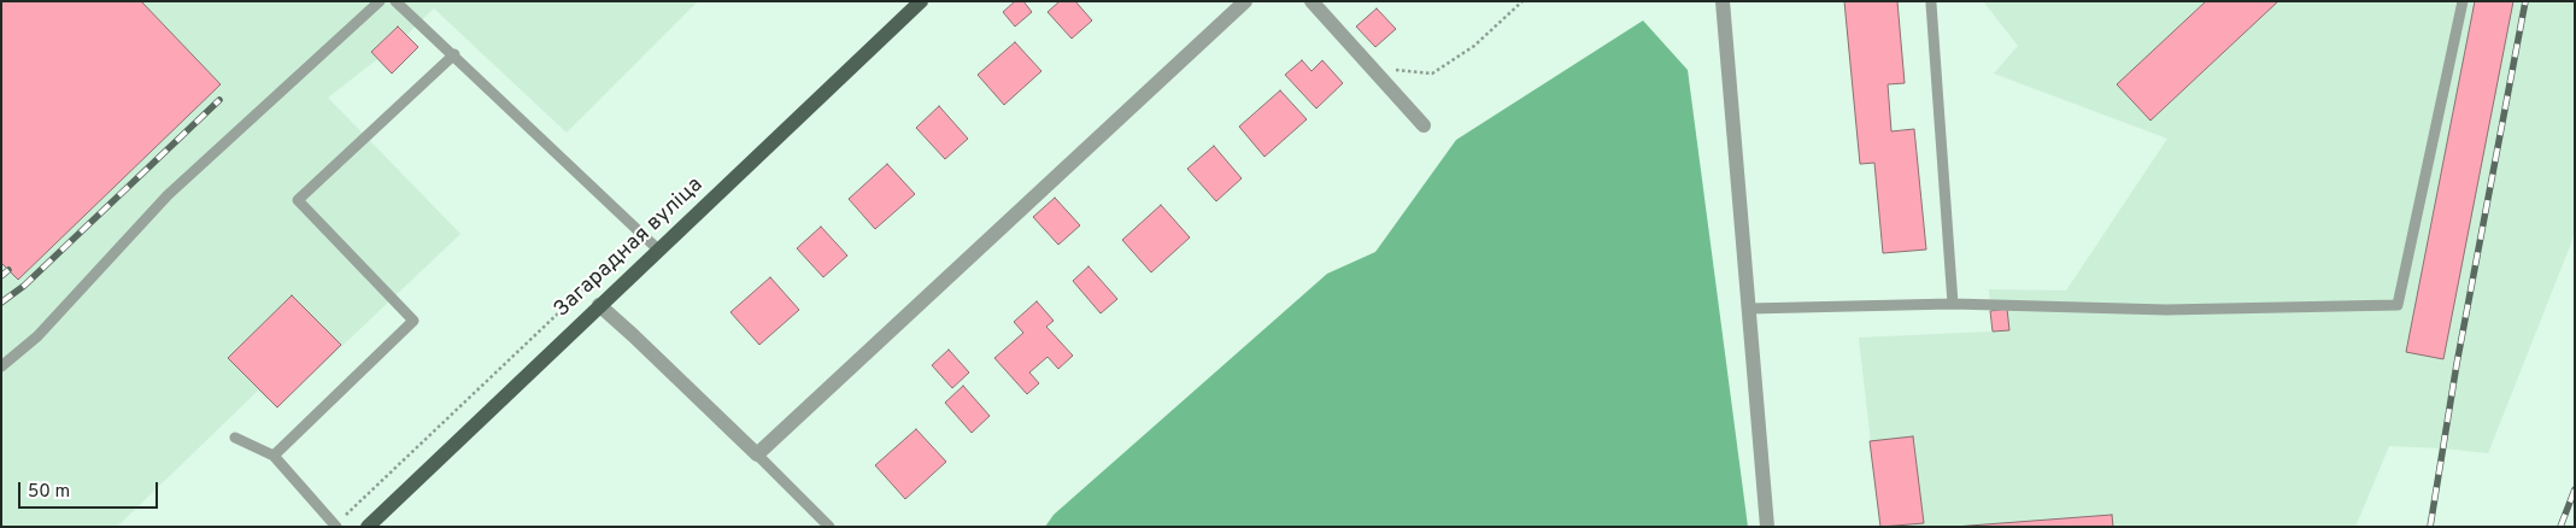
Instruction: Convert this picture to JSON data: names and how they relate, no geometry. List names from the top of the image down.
{
  "streets": {
    "main road": ["Загарадная вуліца"]
  },
  "scale_bar": "50 m"
}
